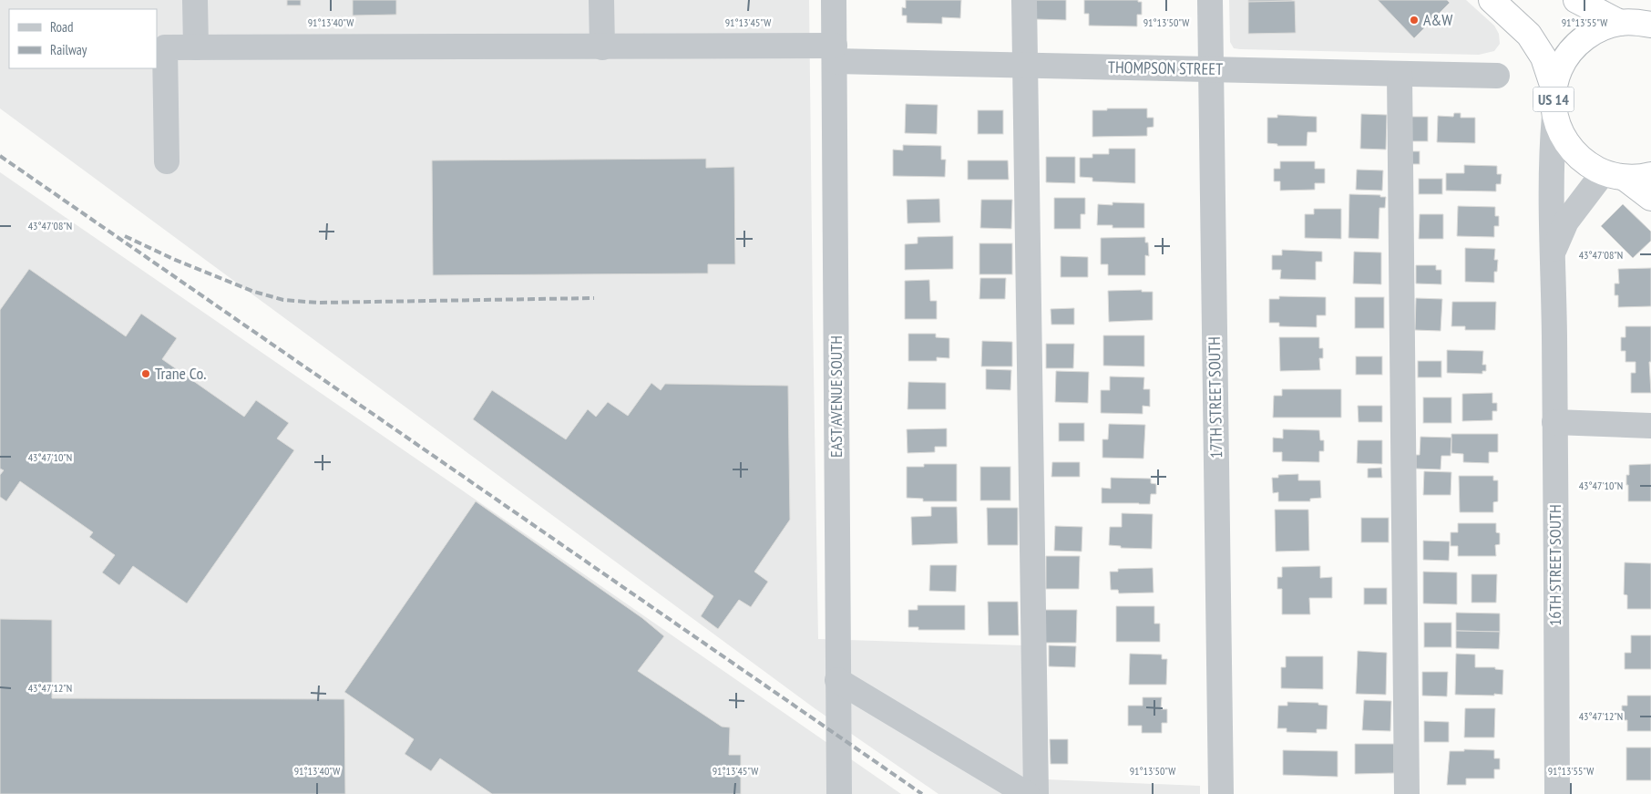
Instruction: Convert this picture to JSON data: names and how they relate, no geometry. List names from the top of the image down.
{
  "streets": {
    "highway": ["US 14"],
    "street": [
      "THOMPSON STREET",
      "EAST AVENUE SOUTH",
      "17TH STREET SOUTH",
      "16TH STREET SOUTH"
    ]
  },
  "crossings": [
    ["THOMPSON STREET", "EAST AVENUE SOUTH"],
    ["THOMPSON STREET", "17TH STREET SOUTH"],
    ["US 14", "16TH STREET SOUTH"]
  ],
  "places": ["A&W", "Trane Co."],
  "legend": ["Road", "Railway"],
  "coordinates": [
    "91°13'40\"W",
    "91°13'45\"W",
    "91°13'50\"W",
    "91°13'55\"W",
    "43°47'08\"N",
    "43°47'10\"N",
    "43°47'12\"N"
  ]
}
